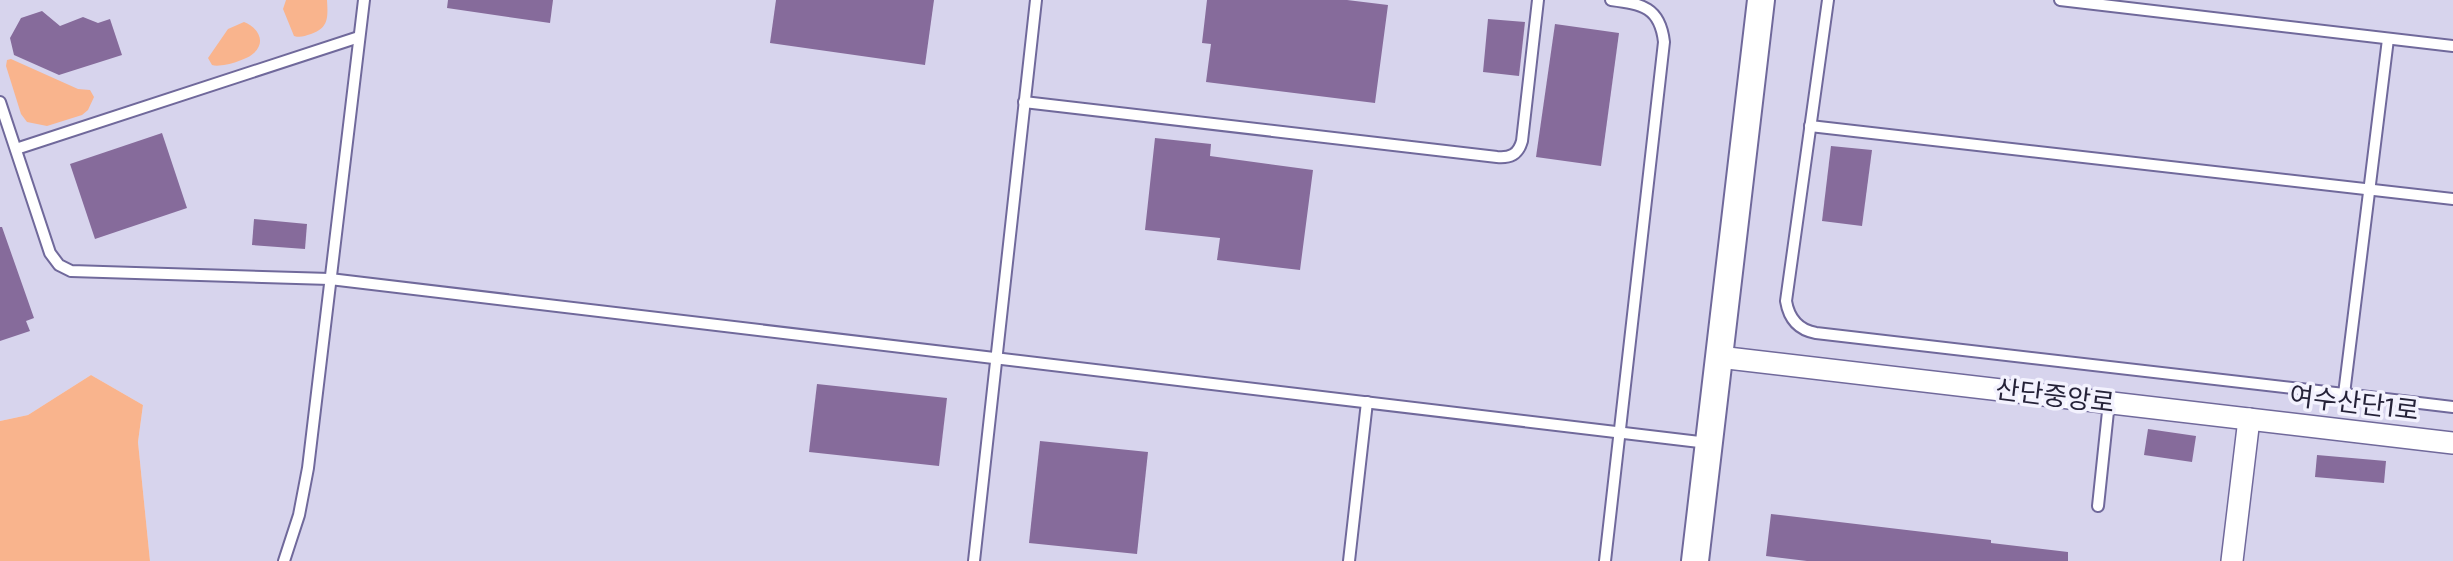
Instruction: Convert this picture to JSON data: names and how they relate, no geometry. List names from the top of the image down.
{
  "streets": {
    "street": ["산단중앙로", "여수산단1로"]
  },
  "crossings": [
    ["산단중앙로", "여수산단1로"]
  ]
}
